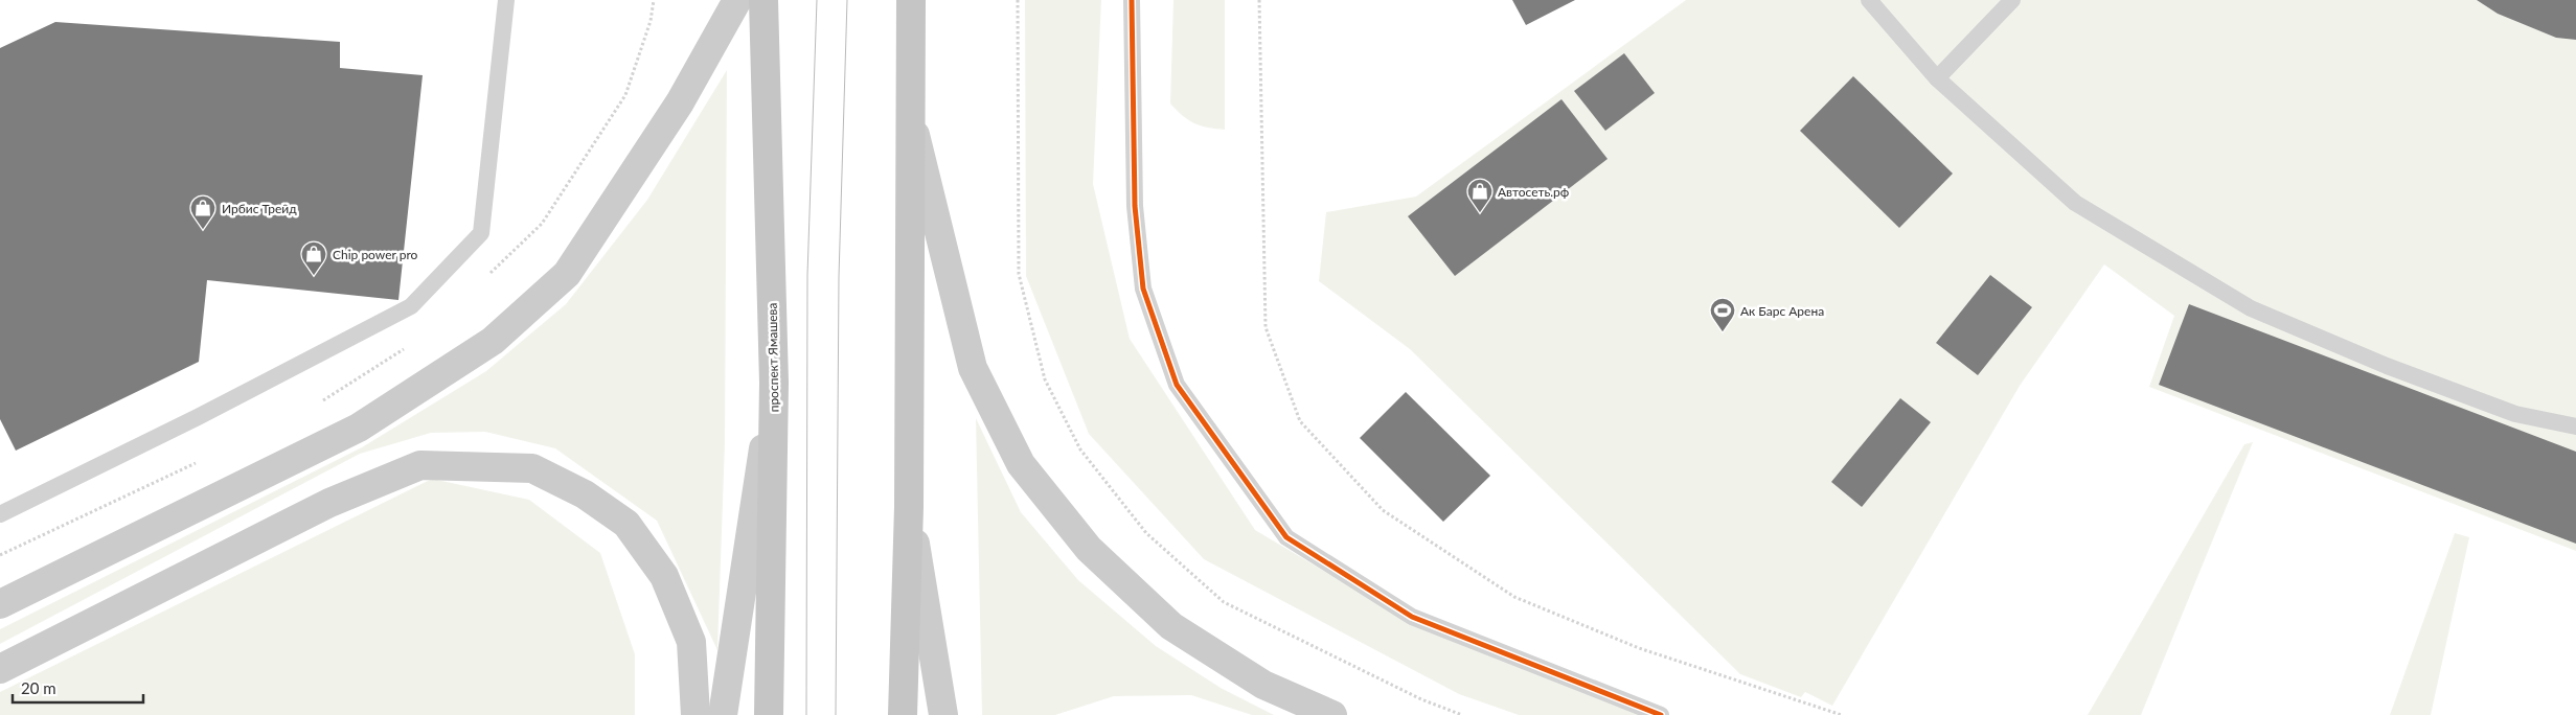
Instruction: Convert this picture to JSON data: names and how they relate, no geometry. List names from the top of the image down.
{
  "streets": {
    "main road": ["проспект Ямашева"]
  },
  "places": {
    "shop": ["Автосеть.рф", "Ирбис Трейд", "Chip power pro"],
    "sports": ["Ак Барс Арена"]
  },
  "scale_bar": "20 m"
}
